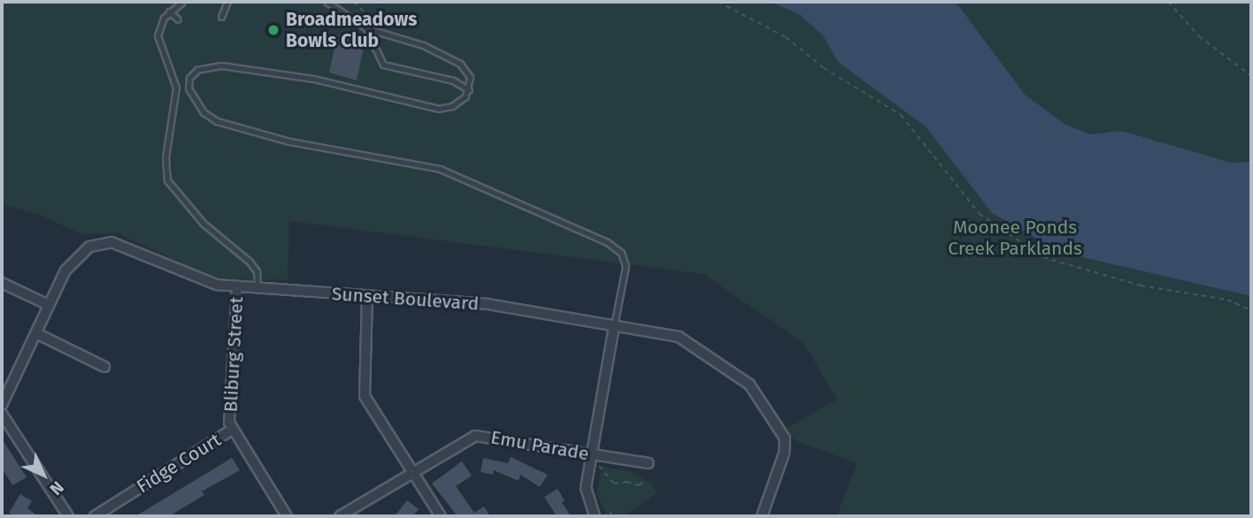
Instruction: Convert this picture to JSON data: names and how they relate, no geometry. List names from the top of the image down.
{
  "streets": {
    "street": [
      "Sunset Boulevard",
      "Bliburg Street",
      "Emu Parade",
      "Fidge Court"
    ]
  },
  "crossings": [
    ["Sunset Boulevard", "Bliburg Street"],
    ["Bliburg Street", "Fidge Court"]
  ],
  "parks": ["Moonee Ponds Creek Parklands"],
  "places": ["Broadmeadows Bowls Club"],
  "north": "bottom right"
}
